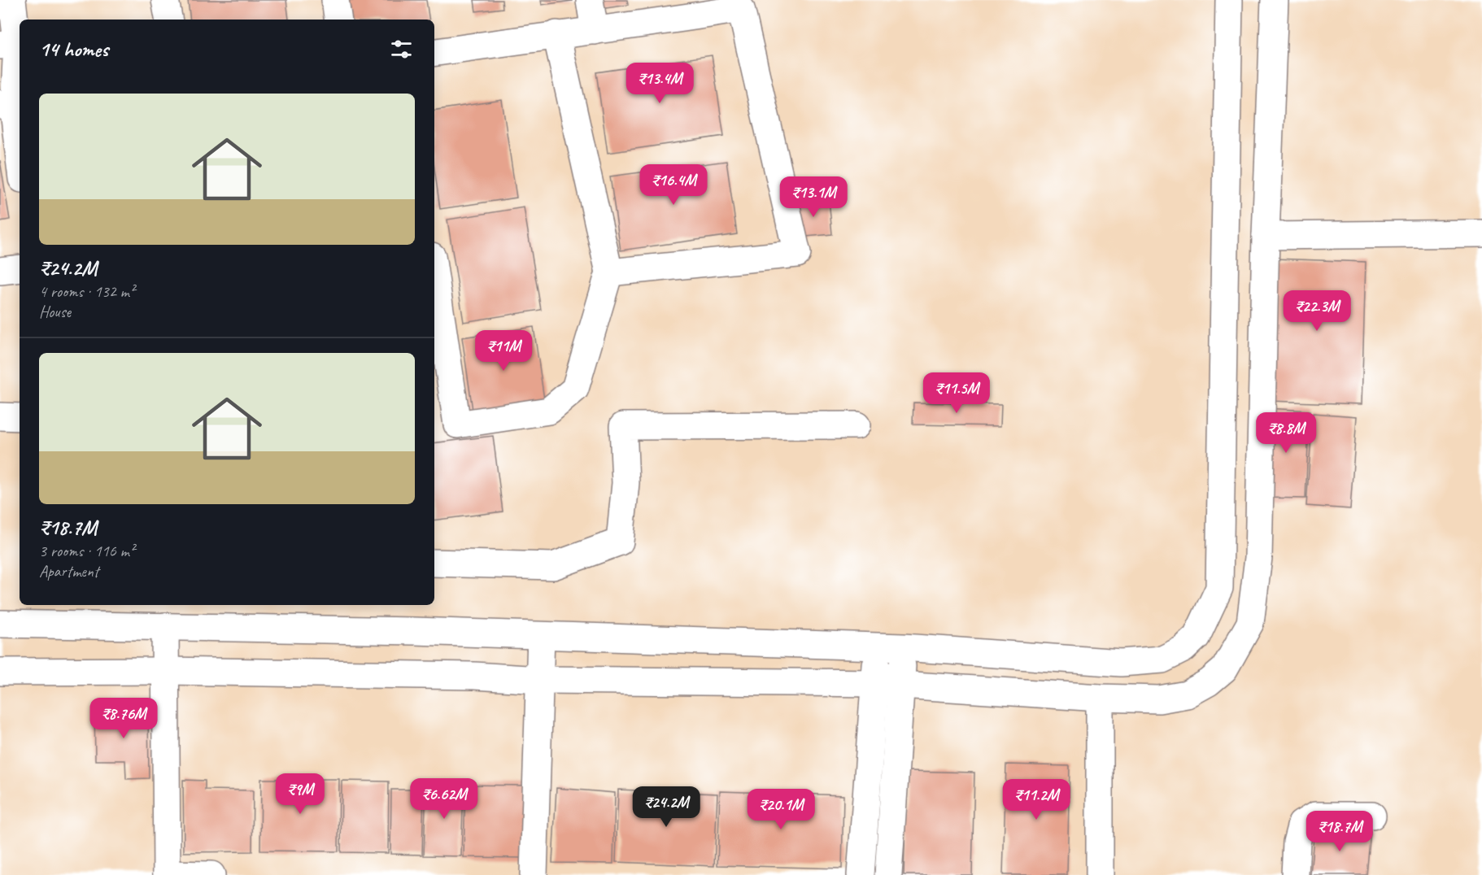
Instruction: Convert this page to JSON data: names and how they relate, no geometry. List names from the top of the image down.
{
  "page": {
    "heading": "14 homes",
    "price": [
      "₹13.4M",
      "₹16.4M",
      "₹13.1M",
      "₹22.3M",
      "₹11M",
      "₹11.5M",
      "₹8.8M",
      "₹8.76M",
      "₹9M",
      "₹6.62M",
      "₹11.2M",
      "₹24.2M",
      "₹20.1M",
      "₹18.7M"
    ],
    "list": [
      {
        "name": "₹24.2M",
        "note": "4 rooms · 132 m² · House"
      },
      {
        "name": "₹18.7M",
        "note": "3 rooms · 116 m² · Apartment"
      }
    ]
  }
}
